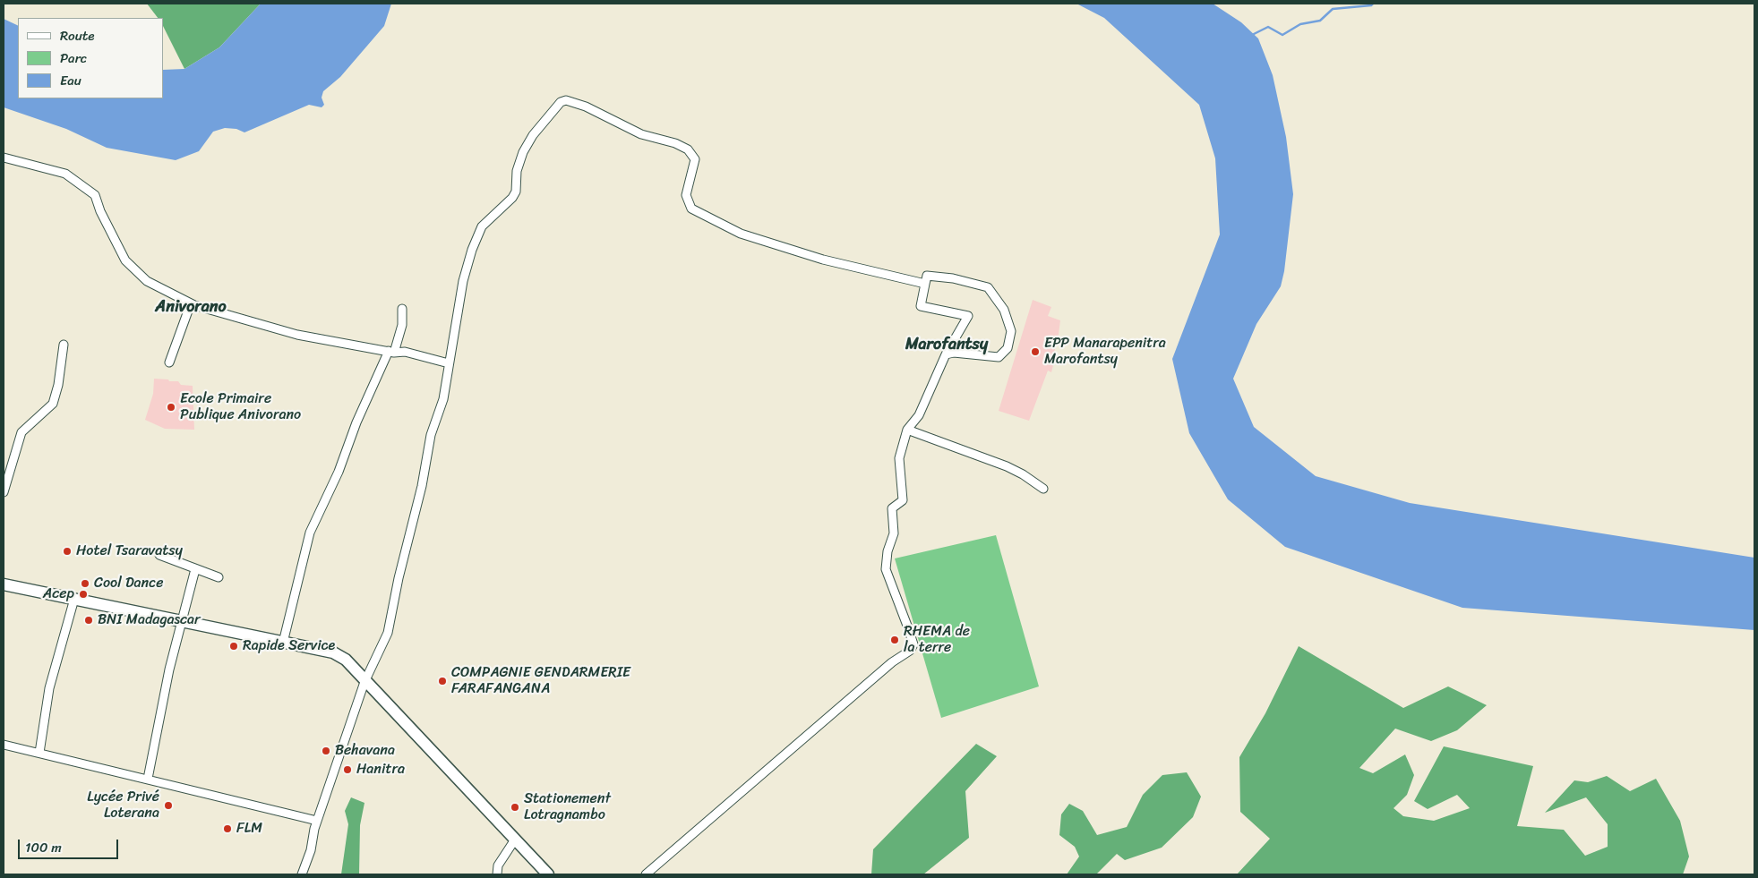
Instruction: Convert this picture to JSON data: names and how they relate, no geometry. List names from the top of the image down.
{
  "districts": ["Anivorano", "Marofantsy"],
  "places": [
    "EPP Manarapenitra Marofantsy",
    "Ecole Primaire Publique Anivorano",
    "Hotel Tsaravatsy",
    "Cool Dance",
    "Acep",
    "BNI Madagascar",
    "RHEMA de la terre",
    "Rapide Service",
    "COMPAGNIE GENDARMERIE FARAFANGANA",
    "Behavana",
    "Hanitra",
    "Lycée Privé Loterana",
    "Stationement Lotragnambo",
    "FLM"
  ],
  "legend": ["Route", "Parc", "Eau"],
  "scale_bar": "100 m"
}
